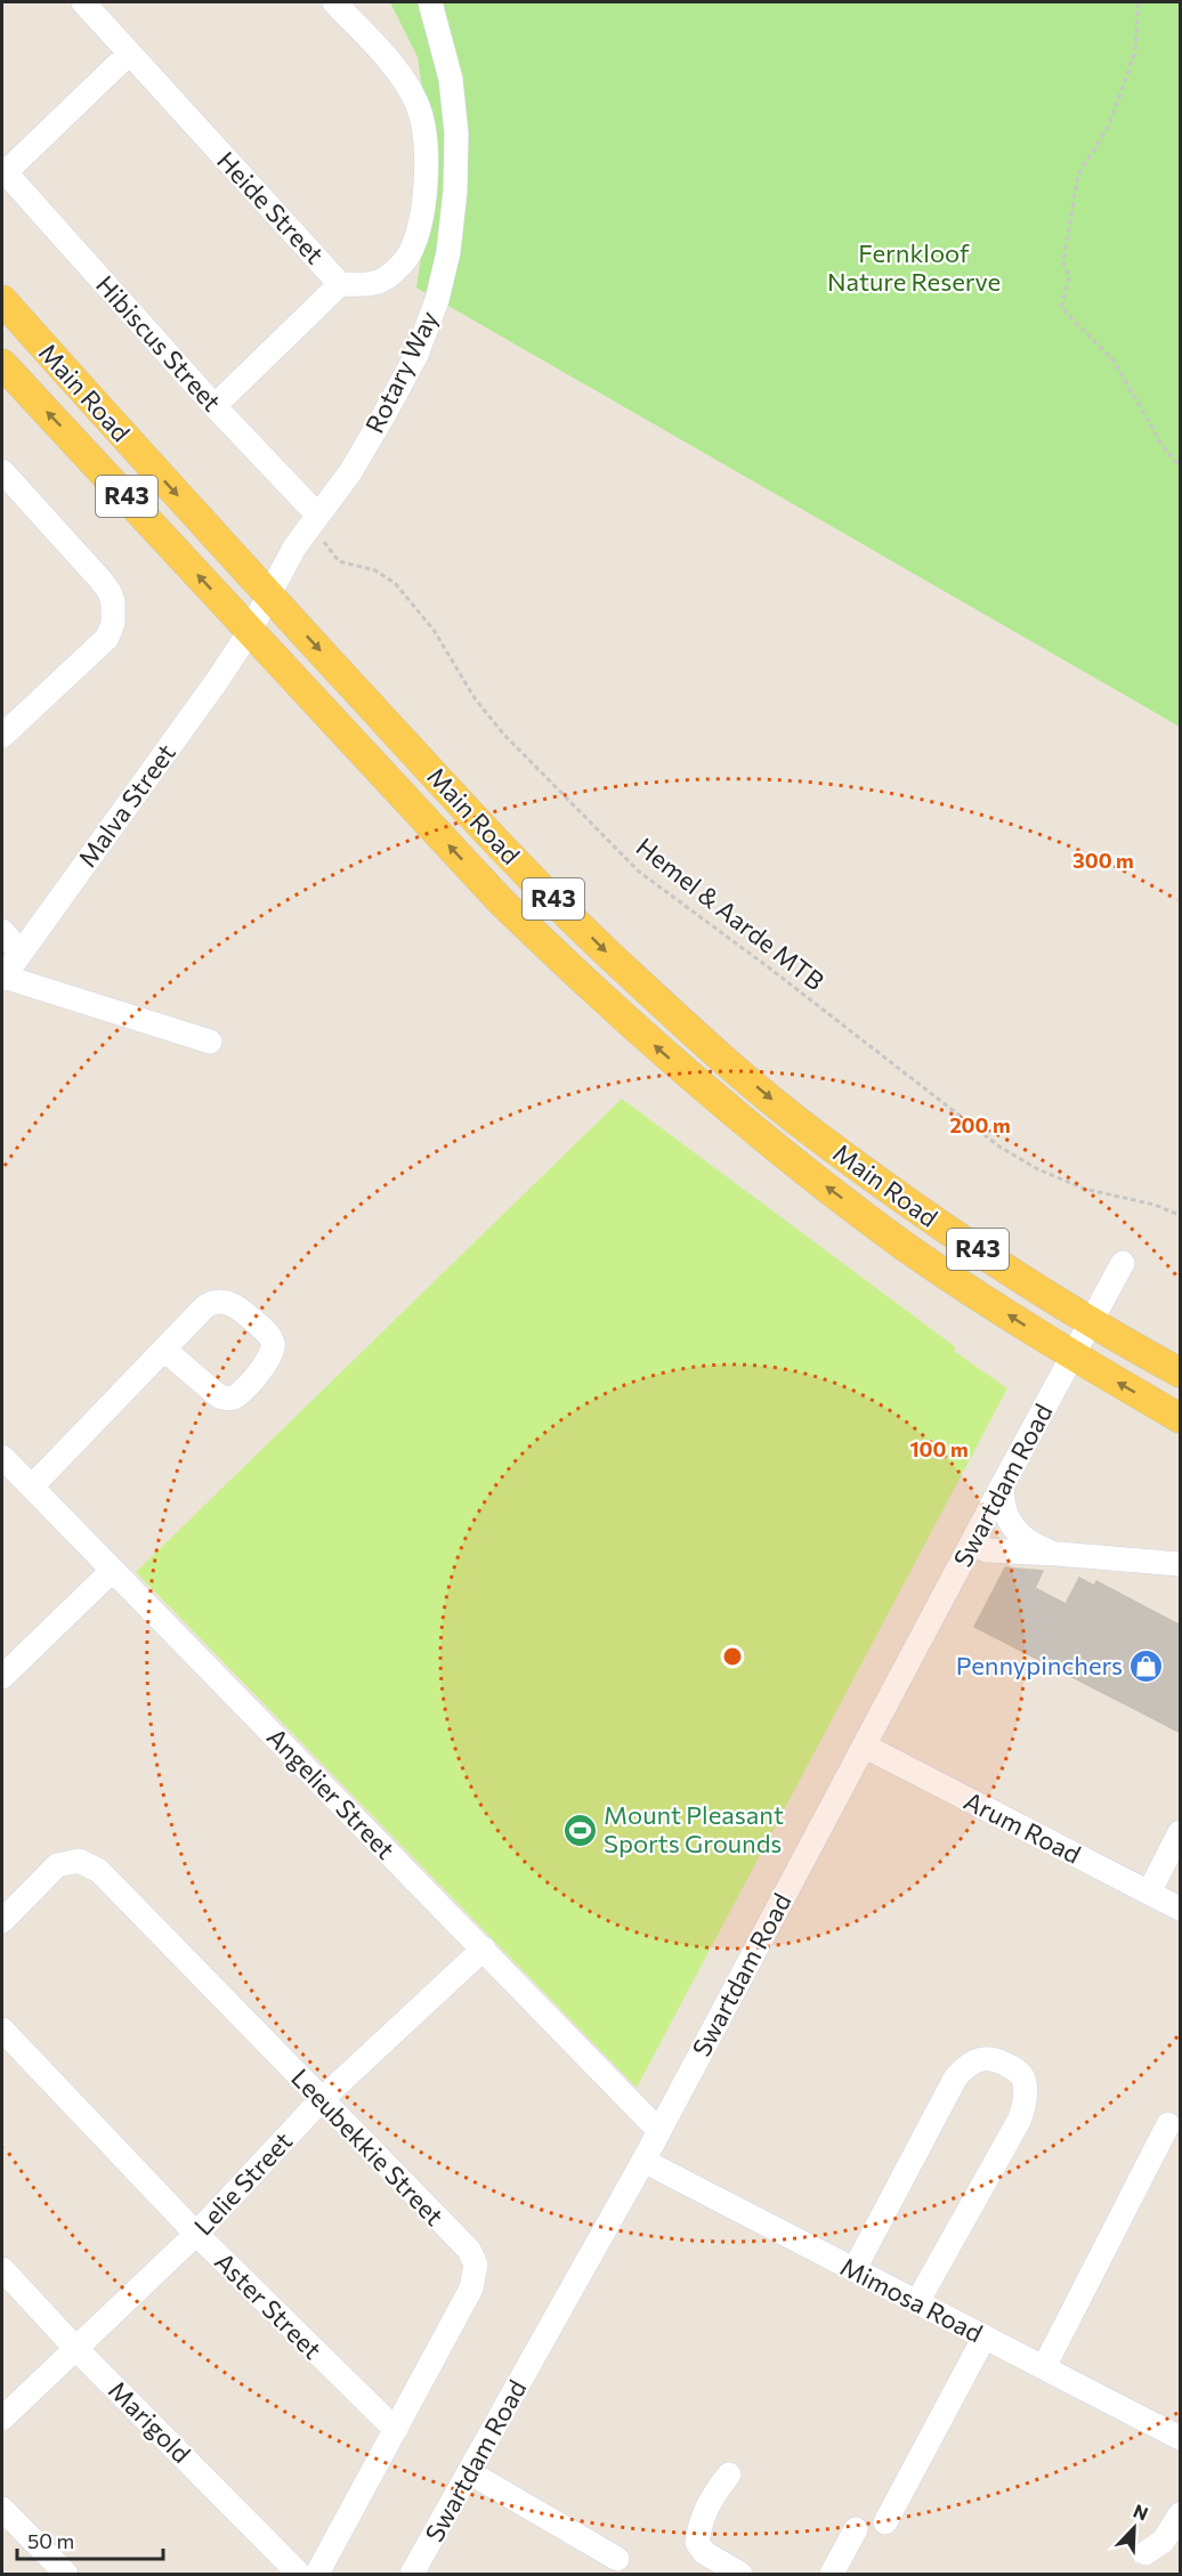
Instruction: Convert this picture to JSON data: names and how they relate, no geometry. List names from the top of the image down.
{
  "streets": {
    "main road": ["Main Road", "R43"],
    "street": [
      "Heide Street",
      "Hibiscus Street",
      "Rotary Way",
      "Malva Street",
      "Swartdam Road",
      "Angelier Street",
      "Arum Road",
      "Leeubekkie Street",
      "Lelie Street",
      "Mimosa Road",
      "Aster Street",
      "Marigold"
    ],
    "path": ["Hemel & Aarde MTB"]
  },
  "crossings": [
    ["Heide Street", "Hibiscus Street"],
    ["Hibiscus Street", "Rotary Way"],
    ["Hibiscus Street", "Hemel & Aarde MTB"],
    ["Rotary Way", "Main Road"],
    ["Rotary Way", "Malva Street"],
    ["Rotary Way", "Hemel & Aarde MTB"],
    ["Main Road", "Malva Street"],
    ["Main Road", "Swartdam Road"],
    ["Swartdam Road", "Angelier Street"],
    ["Swartdam Road", "Arum Road"],
    ["Swartdam Road", "Mimosa Road"],
    ["Angelier Street", "Lelie Street"],
    ["Leeubekkie Street", "Lelie Street"],
    ["Leeubekkie Street", "Aster Street"],
    ["Lelie Street", "Aster Street"],
    ["Lelie Street", "Marigold"]
  ],
  "parks": ["Fernkloof Nature Reserve"],
  "places": {
    "shop": ["Pennypinchers"],
    "sports": ["Mount Pleasant Sports Grounds"]
  },
  "scale_bar": "50 m",
  "north": "top right",
  "rings": ["300 m", "200 m", "100 m"]
}
